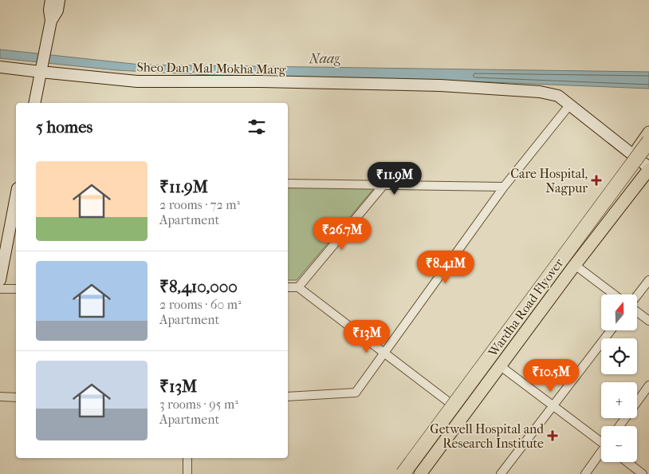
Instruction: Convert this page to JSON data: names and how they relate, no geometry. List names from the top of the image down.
{
  "streets": {
    "highway": ["Wardha Road Flyover"],
    "street": ["Sheo Dan Mal Mokha Marg"]
  },
  "water": ["Naag"],
  "places": {
    "health": ["Care Hospital, Nagpur", "Getwell Hospital and Research Institute"]
  },
  "north": "top",
  "page": {
    "heading": "5 homes",
    "list": [
      {
        "name": "₹11.9M",
        "note": "2 rooms · 72 m² · Apartment"
      },
      {
        "name": "₹8,410,000",
        "note": "2 rooms · 60 m² · Apartment"
      },
      {
        "name": "₹13M",
        "note": "3 rooms · 95 m² · Apartment"
      }
    ],
    "price": [
      "₹11.9M",
      "₹26.7M",
      "₹8.41M",
      "₹13M",
      "₹10.5M"
    ],
    "map_buttons": ["+", "−"]
  }
}
